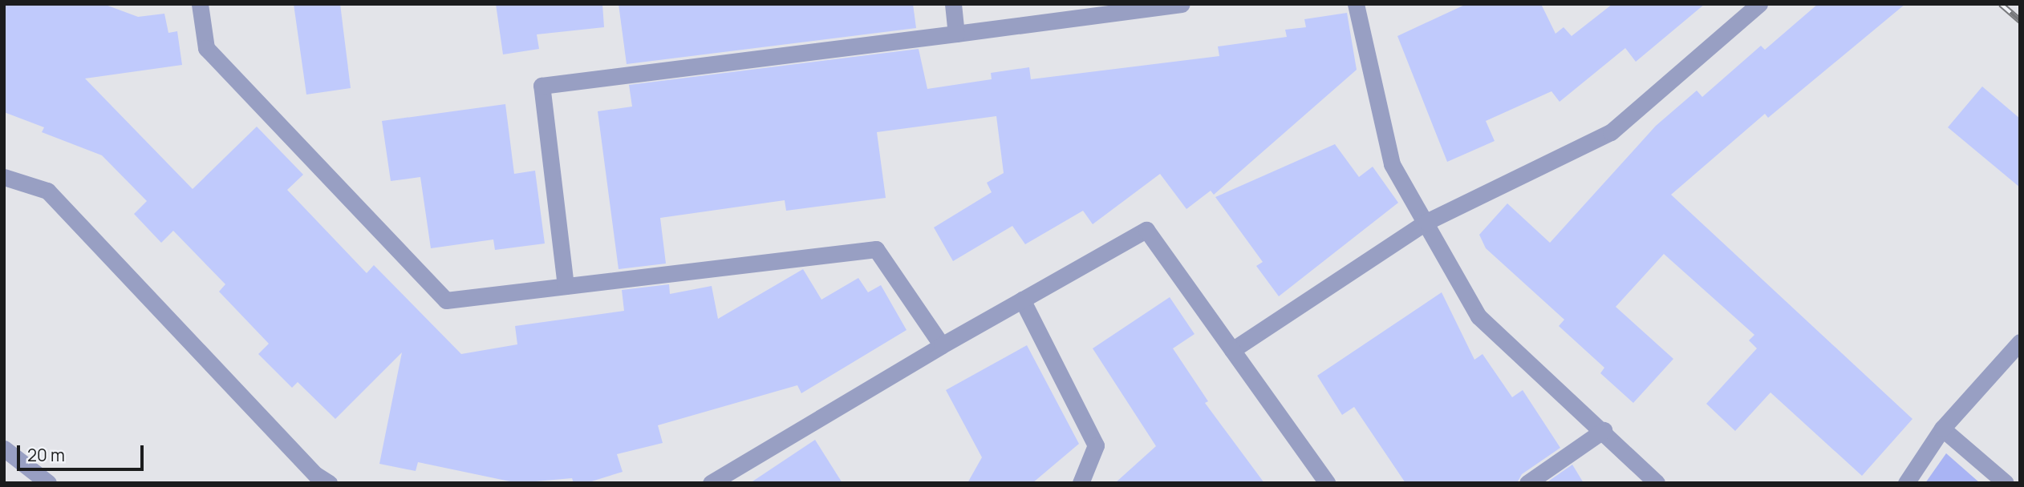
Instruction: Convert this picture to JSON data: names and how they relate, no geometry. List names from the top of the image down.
{
  "scale_bar": "20 m"
}
